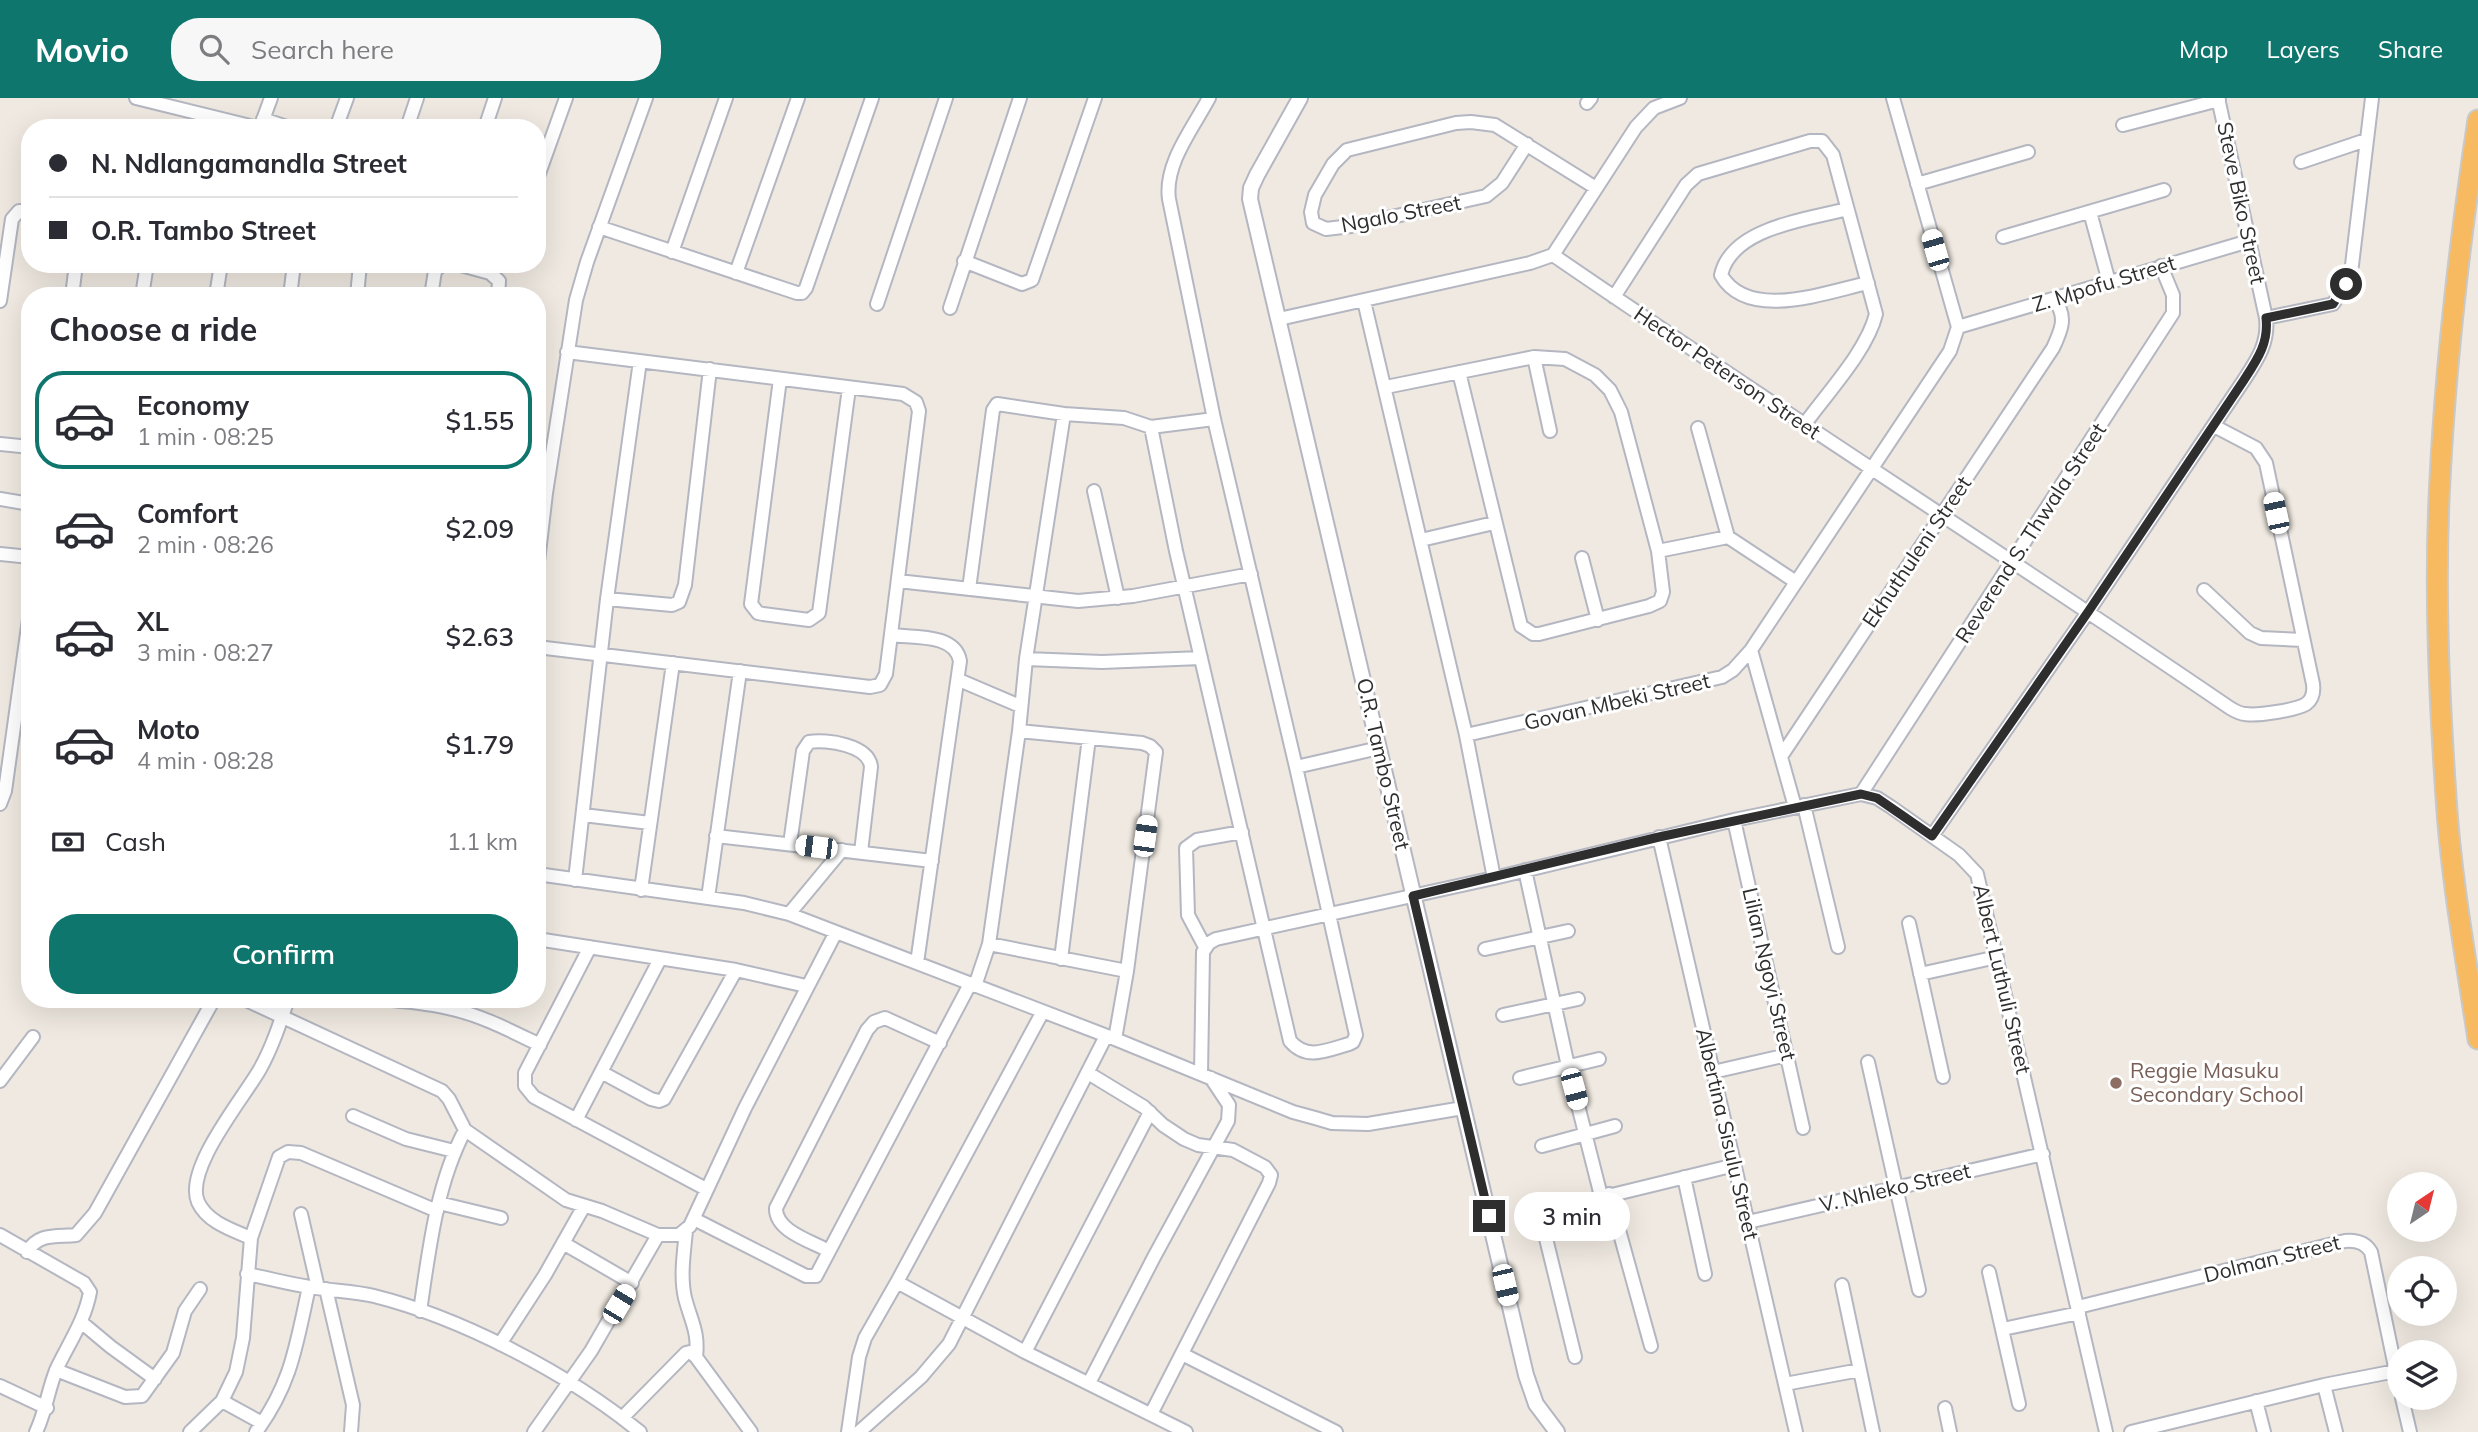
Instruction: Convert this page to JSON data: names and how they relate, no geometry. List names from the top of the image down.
{
  "streets": {
    "street": [
      "Steve Biko Street",
      "Ngalo Street",
      "Z. Mpofu Street",
      "Hector Peterson Street",
      "Reverend S. Thwala Street",
      "Ekhuthuleni Street",
      "Govan Mbeki Street",
      "O.R. Tambo Street",
      "Lilian Ngoyi Street",
      "Albert Luthuli Street",
      "Albertina Sisulu Street",
      "V. Nhleko Street",
      "Dolman Street"
    ]
  },
  "crossings": [
    ["Steve Biko Street", "Z. Mpofu Street"],
    ["Steve Biko Street", "Hector Peterson Street"],
    ["Steve Biko Street", "Albert Luthuli Street"],
    ["Z. Mpofu Street", "Reverend S. Thwala Street"],
    ["Z. Mpofu Street", "Ekhuthuleni Street"],
    ["Z. Mpofu Street", "Govan Mbeki Street"],
    ["Hector Peterson Street", "Reverend S. Thwala Street"],
    ["Hector Peterson Street", "Ekhuthuleni Street"],
    ["Hector Peterson Street", "Govan Mbeki Street"],
    ["Reverend S. Thwala Street", "Albert Luthuli Street"],
    ["Albert Luthuli Street", "V. Nhleko Street"],
    ["Albert Luthuli Street", "Dolman Street"],
    ["Albertina Sisulu Street", "V. Nhleko Street"]
  ],
  "places": ["Reggie Masuku Secondary School"],
  "north": "top right",
  "page": {
    "header": "Movio",
    "search": "Search here",
    "nav": ["Map", "Layers", "Share"],
    "banner": ["N. Ndlangamandla Street", "O.R. Tambo Street"],
    "heading": "Choose a ride",
    "list": [
      {
        "name": "Economy",
        "note": "1 min · 08:25",
        "value": "$1.55"
      },
      {
        "name": "Comfort",
        "note": "2 min · 08:26",
        "value": "$2.09"
      },
      {
        "name": "XL",
        "note": "3 min · 08:27",
        "value": "$2.63"
      },
      {
        "name": "Moto",
        "note": "4 min · 08:28",
        "value": "$1.79"
      }
    ],
    "pay": ["Cash", "1.1 km"],
    "buttons": "Confirm",
    "bubble": "3 min"
  }
}
